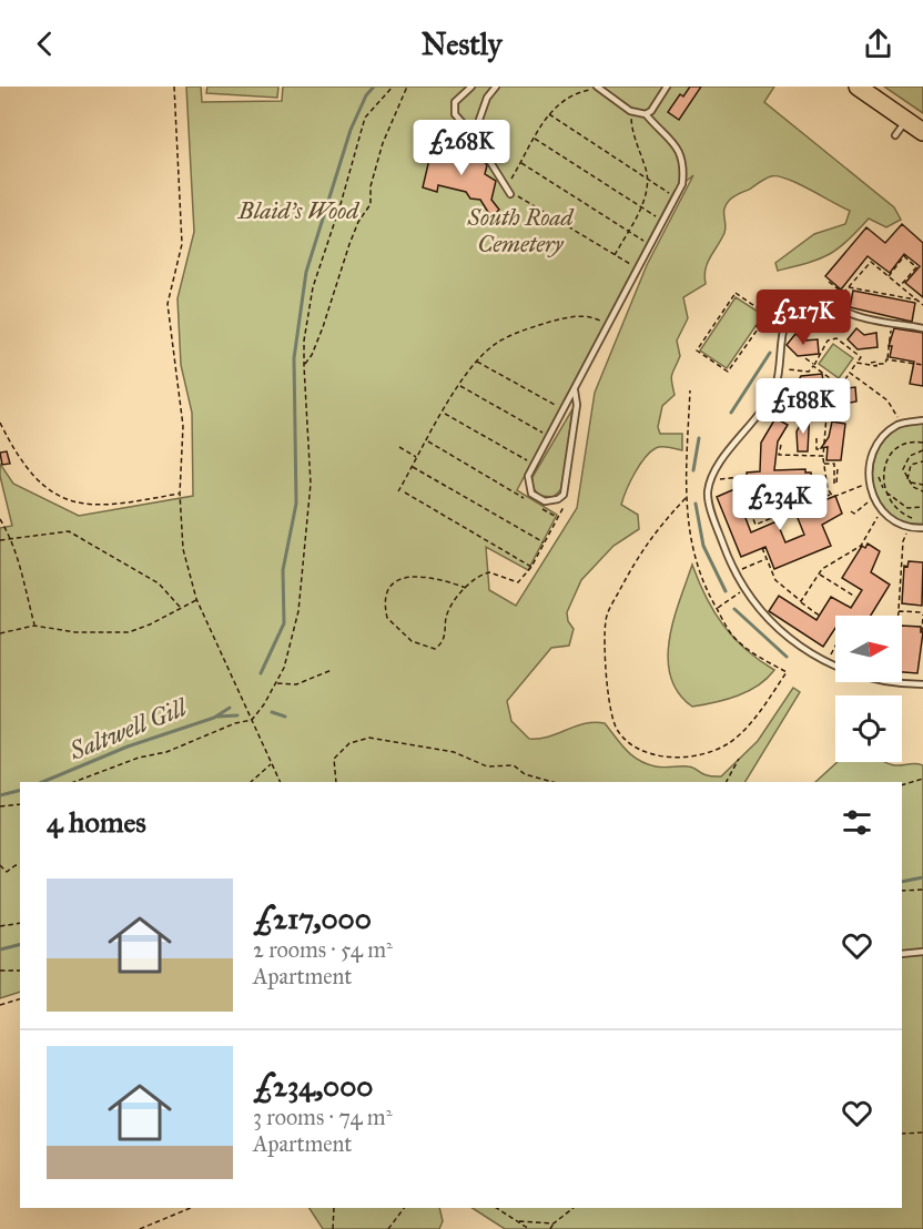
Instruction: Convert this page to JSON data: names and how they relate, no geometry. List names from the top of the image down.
{
  "water": ["Saltwell Gill"],
  "parks": ["Blaid's Wood", "South Road Cemetery"],
  "north": "right",
  "page": {
    "header": "Nestly",
    "price": [
      "£268K",
      "£217K",
      "£188K",
      "£234K"
    ],
    "heading": "4 homes",
    "list": [
      {
        "name": "£217,000",
        "note": "2 rooms · 54 m² · Apartment"
      },
      {
        "name": "£234,000",
        "note": "3 rooms · 74 m² · Apartment"
      }
    ]
  }
}
